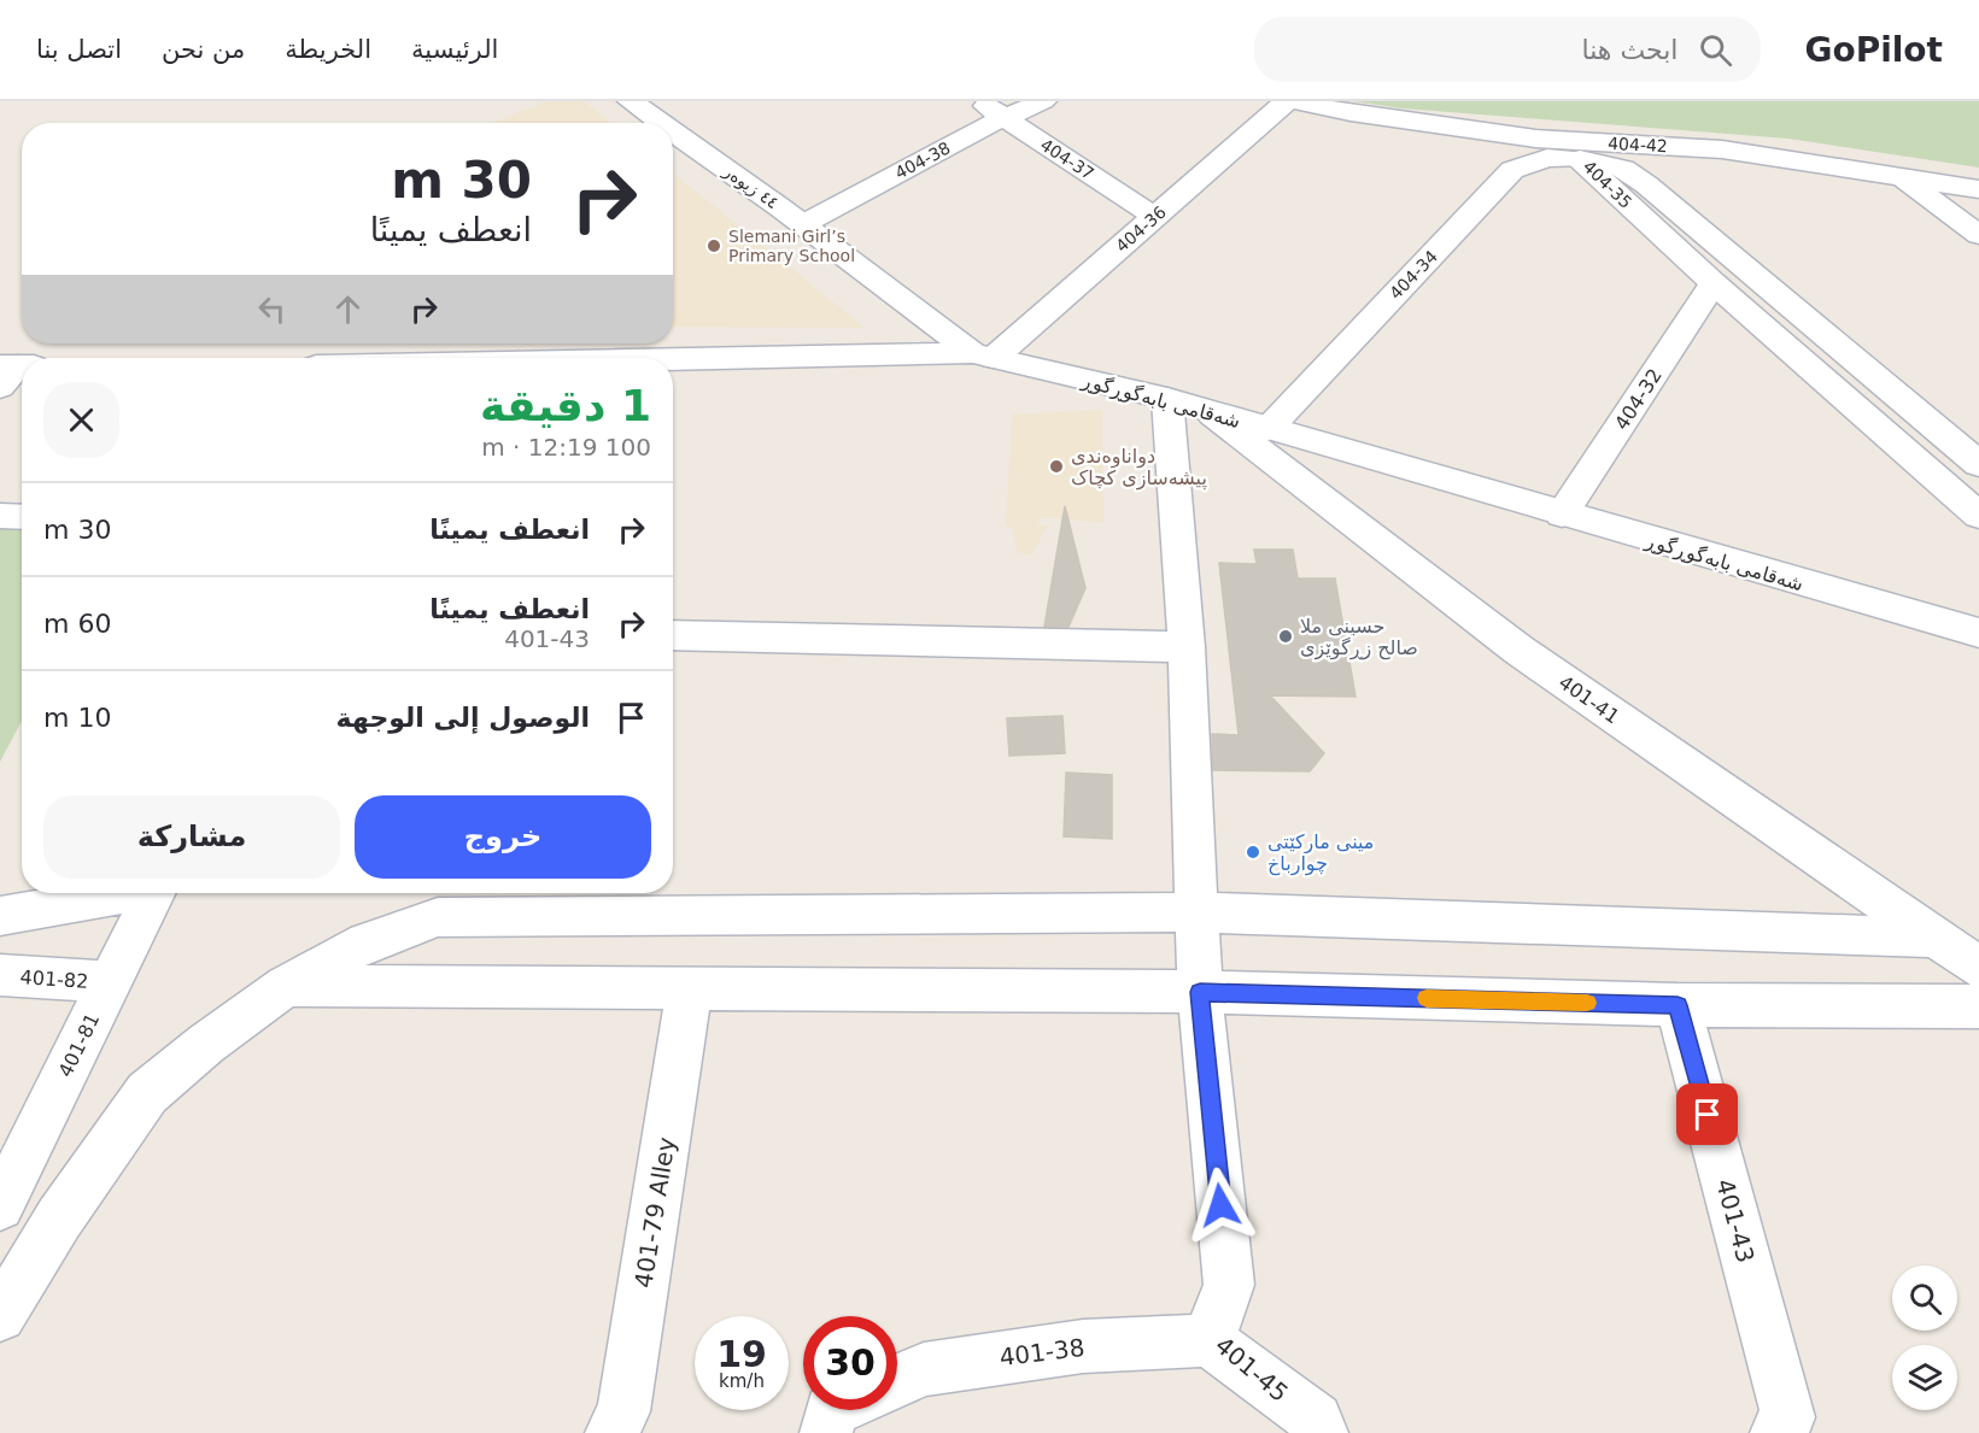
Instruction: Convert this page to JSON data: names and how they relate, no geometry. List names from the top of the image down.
{
  "streets": {
    "street": [
      "404-42",
      "404-37",
      "404-38",
      "404-35",
      "٤٤ زیوەر",
      "404-36",
      "404-34",
      "404-32",
      "شەقامی بابەگوڕگوڕ",
      "401-41",
      "401-82",
      "401-81",
      "401-79 Alley",
      "401-43",
      "401-38",
      "401-45"
    ]
  },
  "crossings": [
    ["404-37", "404-38"],
    ["404-37", "404-36"],
    ["404-38", "٤٤ زیوەر"],
    ["404-35", "404-34"],
    ["404-35", "404-32"],
    ["٤٤ زیوەر", "404-36"],
    ["٤٤ زیوەر", "شەقامی بابەگوڕگوڕ"],
    ["404-36", "شەقامی بابەگوڕگوڕ"],
    ["404-34", "شەقامی بابەگوڕگوڕ"],
    ["404-32", "شەقامی بابەگوڕگوڕ"],
    ["شەقامی بابەگوڕگوڕ", "401-41"],
    ["شەقامی بابەگوڕگوڕ", "401-45"],
    ["401-82", "401-81"],
    ["401-38", "401-45"]
  ],
  "places": [
    "Slemani Girl’s Primary School",
    "دواناوەندی پیشەسازی کچاک",
    "حسینی ملا صالح زڕگوێزی",
    "مینی مارکێتی چوارباخ"
  ],
  "page": {
    "header": "GoPilot",
    "search": "ابحث هنا",
    "nav": [
      "الرئيسية",
      "الخريطة",
      "من نحن",
      "اتصل بنا"
    ],
    "turn": ["30 m", "انعطف يمينًا"],
    "heading": ["1 دقيقة", "100 m · 12:19"],
    "list": [
      {
        "name": "انعطف يمينًا",
        "value": "30 m"
      },
      {
        "name": "انعطف يمينًا",
        "note": "401-43",
        "value": "60 m"
      },
      {
        "name": "الوصول إلى الوجهة",
        "value": "10 m"
      }
    ],
    "buttons": ["خروج", "مشاركة"],
    "speed": "19 km/h",
    "limit": "30"
  }
}
